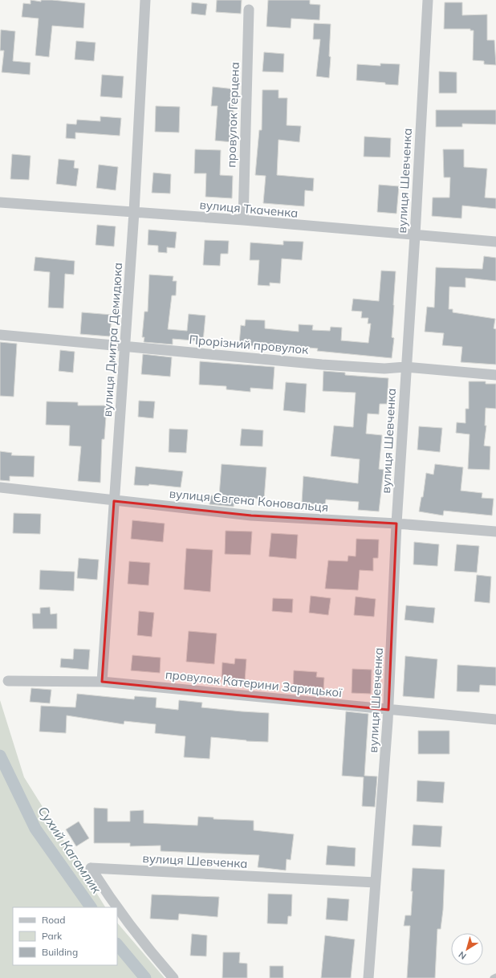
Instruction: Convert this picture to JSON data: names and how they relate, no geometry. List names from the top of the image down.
{
  "streets": {
    "street": [
      "провулок Герцена",
      "вулиця Шевченка",
      "вулиця Ткаченка",
      "вулиця Дмитра Демидюка",
      "Прорізний провулок",
      "вулиця Євгена Коновальця",
      "провулок Катерини Зарицької"
    ]
  },
  "crossings": [
    ["провулок Герцена", "вулиця Ткаченка"],
    ["вулиця Шевченка", "вулиця Ткаченка"],
    ["вулиця Шевченка", "Прорізний провулок"],
    ["вулиця Шевченка", "вулиця Євгена Коновальця"],
    ["вулиця Шевченка", "провулок Катерини Зарицької"],
    ["вулиця Ткаченка", "вулиця Дмитра Демидюка"],
    ["вулиця Дмитра Демидюка", "Прорізний провулок"],
    ["вулиця Дмитра Демидюка", "вулиця Євгена Коновальця"],
    ["вулиця Дмитра Демидюка", "провулок Катерини Зарицької"]
  ],
  "water": ["Сухий Кагамлик"],
  "legend": ["Road", "Park", "Building"],
  "north": "bottom left"
}
